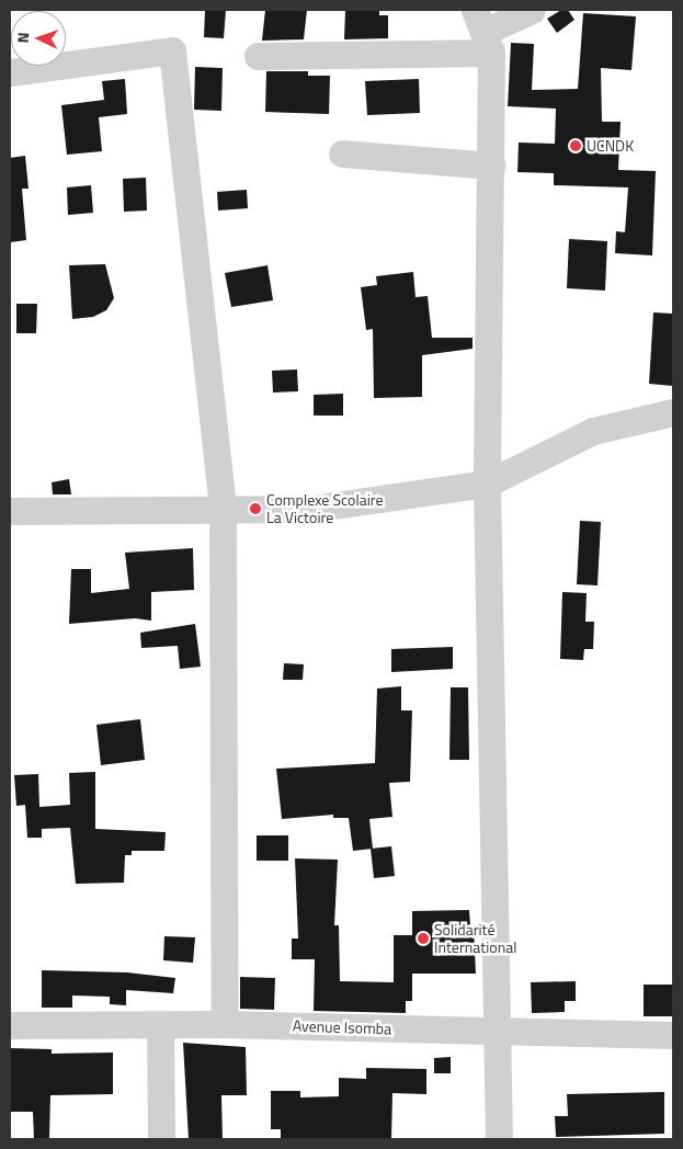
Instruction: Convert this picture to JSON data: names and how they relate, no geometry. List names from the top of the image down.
{
  "streets": {
    "street": ["Avenue Isomba"]
  },
  "places": ["UCNDK", "Complexe Scolaire La Victoire", "Solidarité International"],
  "north": "left"
}
